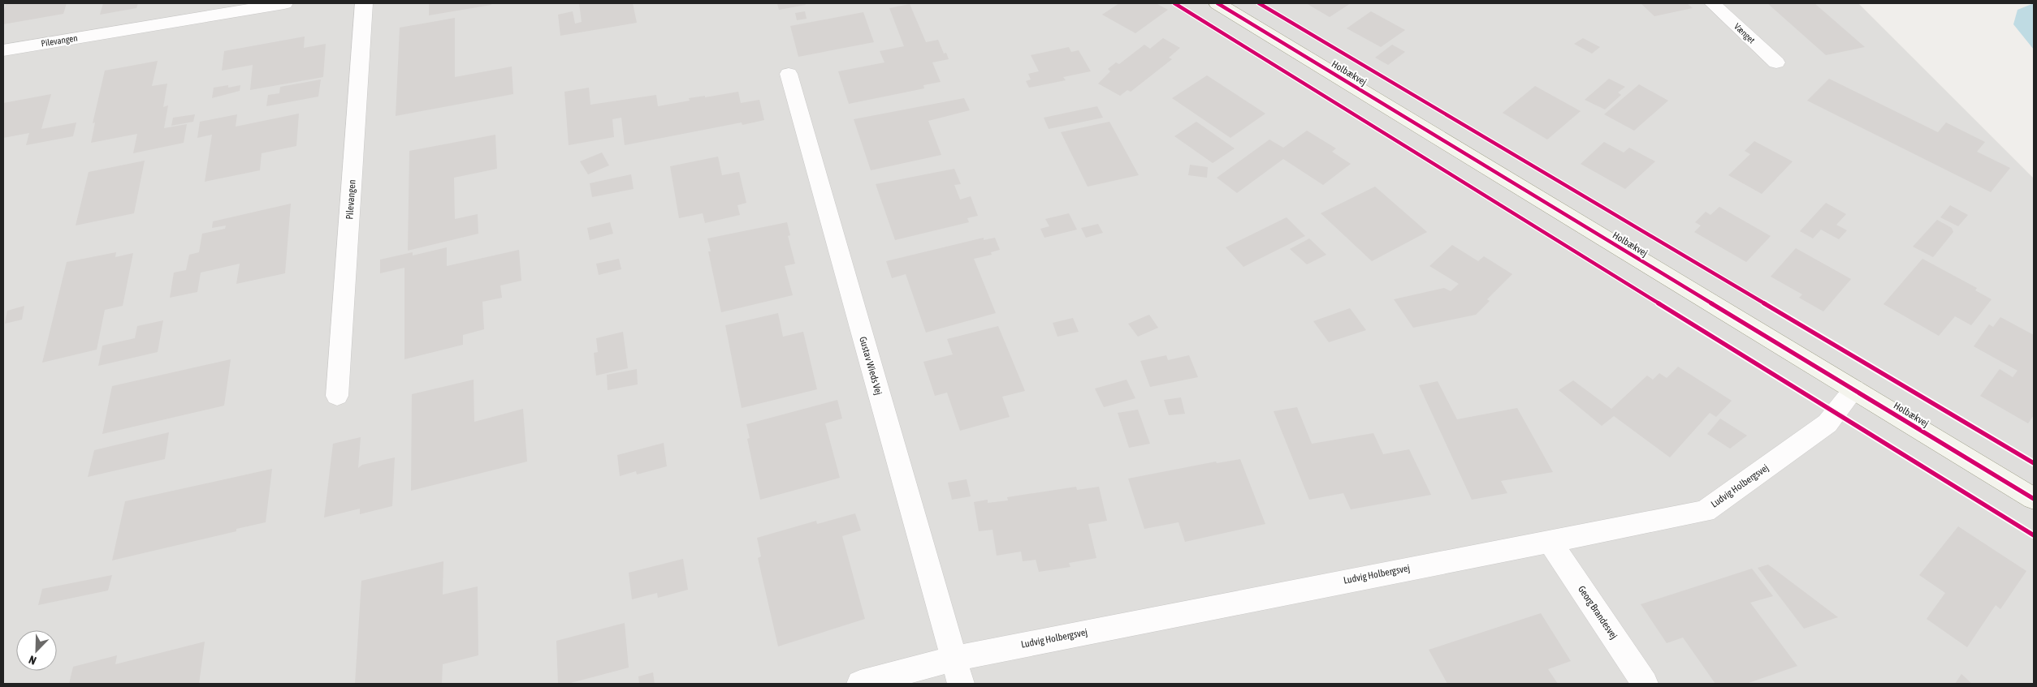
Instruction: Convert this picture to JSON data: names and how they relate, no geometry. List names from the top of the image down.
{
  "streets": {
    "main road": ["Holbækvej"],
    "street": [
      "Vænget",
      "Pilevangen",
      "Gustav Wieds Vej",
      "Ludvig Holbergsvej",
      "Georg Brandesvej"
    ]
  },
  "crossings": [
    ["Holbækvej", "Ludvig Holbergsvej"],
    ["Gustav Wieds Vej", "Ludvig Holbergsvej"],
    ["Ludvig Holbergsvej", "Georg Brandesvej"]
  ],
  "north": "bottom left"
}
